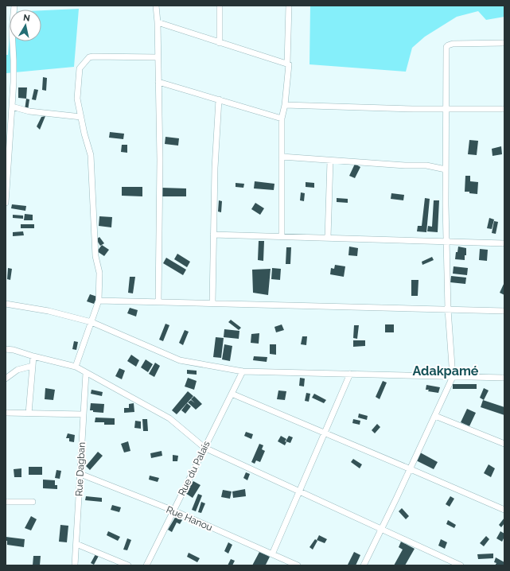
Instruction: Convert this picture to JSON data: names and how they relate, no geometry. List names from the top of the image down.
{
  "streets": {
    "street": ["Rue du Palais", "Rue Dagban", "Rue Hanou"]
  },
  "crossings": [
    ["Rue du Palais", "Rue Hanou"],
    ["Rue Dagban", "Rue Hanou"]
  ],
  "districts": ["Adakpamé"],
  "north": "top"
}
